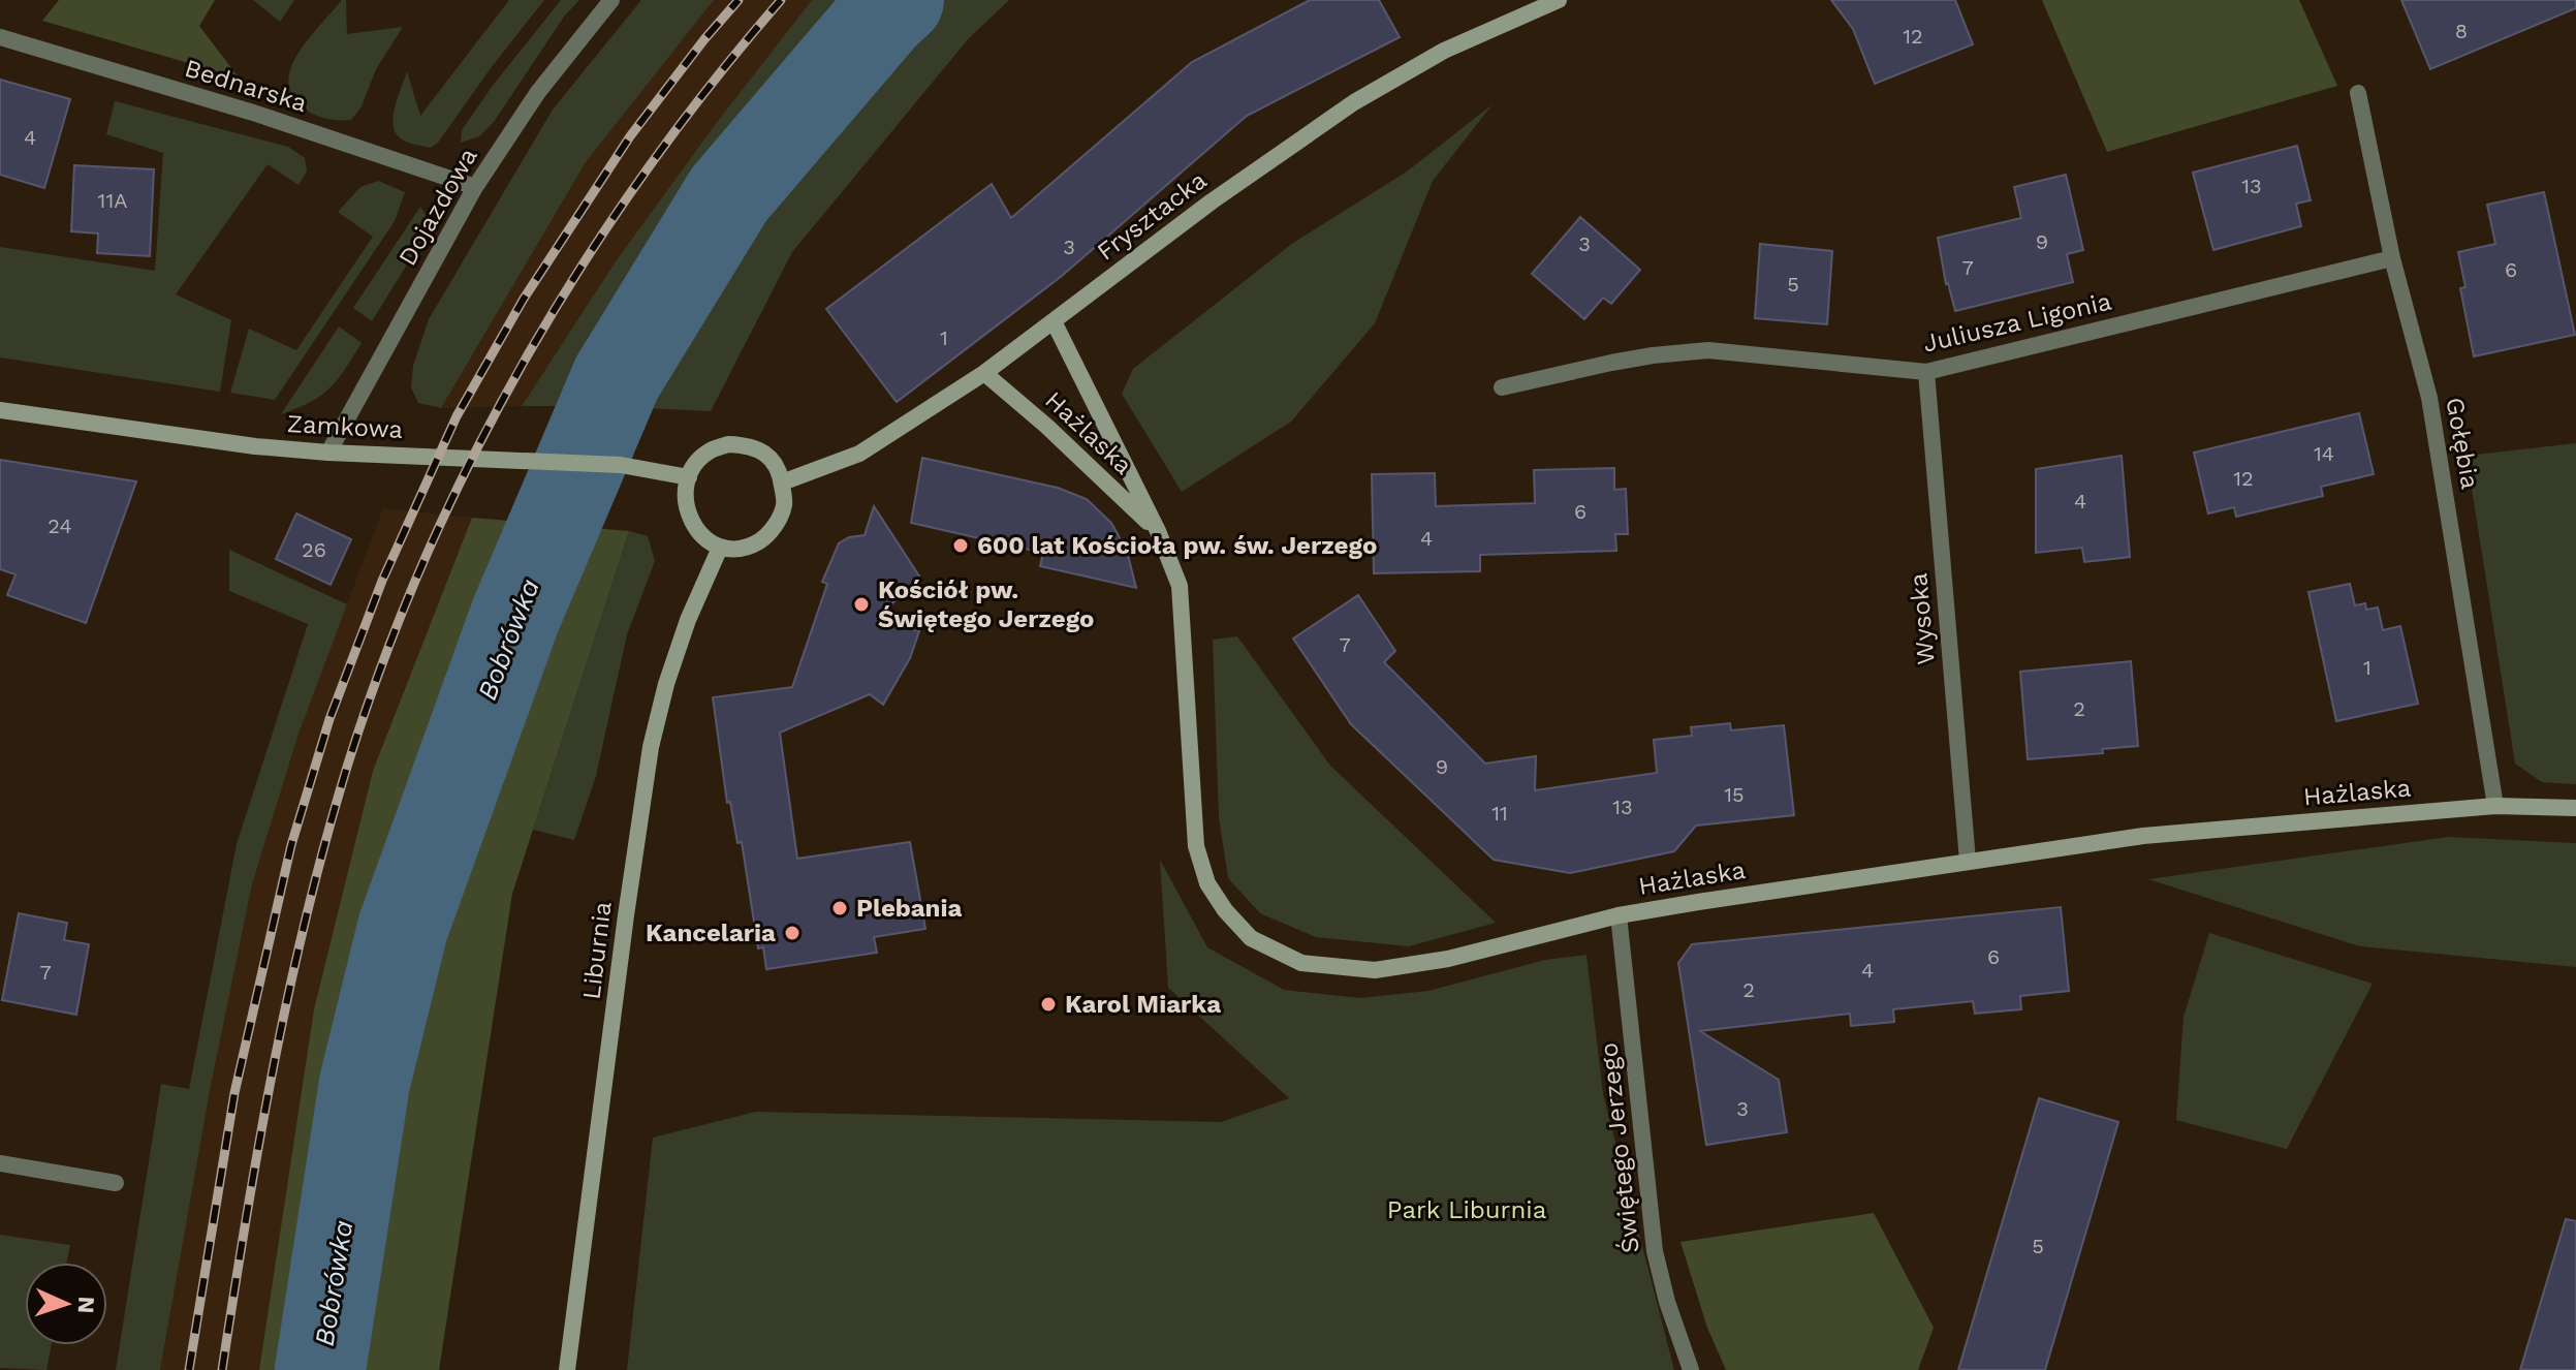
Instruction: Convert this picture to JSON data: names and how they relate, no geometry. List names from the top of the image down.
{
  "streets": {
    "street": [
      "Bednarska",
      "Dojazdowa",
      "Frysztacka",
      "Juliusza Ligonia",
      "Zamkowa",
      "Hażlaska",
      "Gołębia",
      "Wysoka",
      "Liburnia",
      "Świętego Jerzego"
    ]
  },
  "crossings": [
    ["Bednarska", "Dojazdowa"],
    ["Dojazdowa", "Zamkowa"],
    ["Frysztacka", "Zamkowa"],
    ["Frysztacka", "Hażlaska"],
    ["Frysztacka", "Liburnia"],
    ["Juliusza Ligonia", "Gołębia"],
    ["Juliusza Ligonia", "Wysoka"],
    ["Zamkowa", "Liburnia"],
    ["Hażlaska", "Gołębia"],
    ["Hażlaska", "Wysoka"],
    ["Hażlaska", "Świętego Jerzego"]
  ],
  "water": ["Bobrówka"],
  "parks": ["Park Liburnia"],
  "places": [
    "600 lat Kościoła pw. św. Jerzego",
    "Kościół pw. Świętego Jerzego",
    "Plebania",
    "Kancelaria",
    "Karol Miarka"
  ],
  "house_numbers": [
    "8",
    "12",
    "4",
    "13",
    "11A",
    "9",
    "3",
    "3",
    "7",
    "6",
    "5",
    "1",
    "14",
    "12",
    "4",
    "6",
    "24",
    "4",
    "26",
    "7",
    "1",
    "2",
    "9",
    "15",
    "13",
    "11",
    "6",
    "4",
    "7",
    "2",
    "3",
    "5"
  ],
  "north": "right"
}
